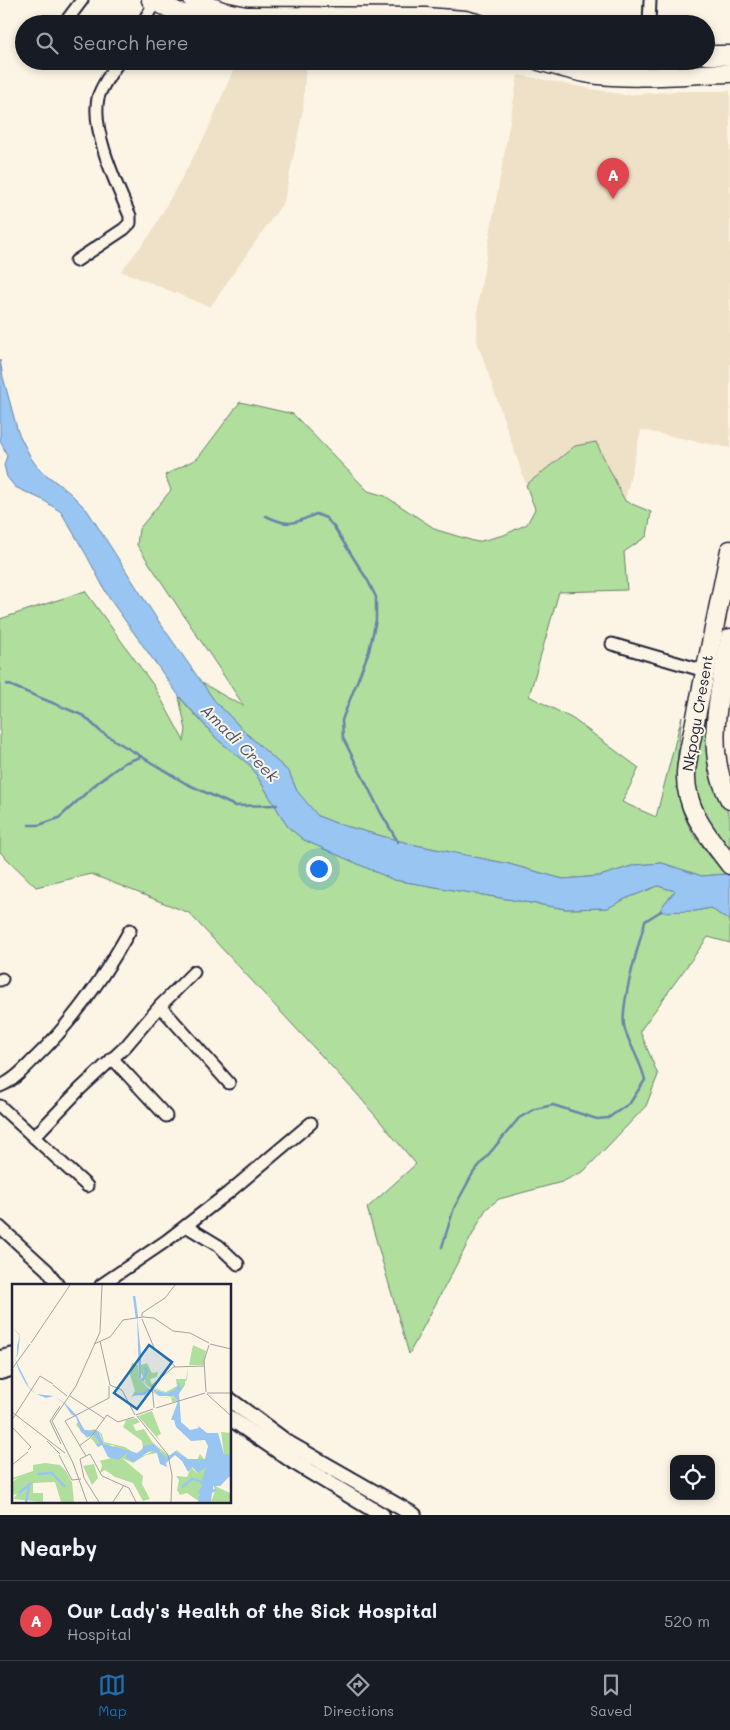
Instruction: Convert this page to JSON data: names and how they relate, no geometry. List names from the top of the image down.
{
  "streets": {
    "main road": ["Nkpogu Cresent"]
  },
  "water": ["Amadi Creek"],
  "page": {
    "search": "Search here",
    "pins": "A",
    "heading": "Nearby",
    "list": [
      {
        "mark": "A",
        "name": "Our Lady's Health of the Sick Hospital",
        "note": "Hospital",
        "value": "520 m"
      }
    ],
    "nav": ["Map", "Directions", "Saved"]
  }
}
